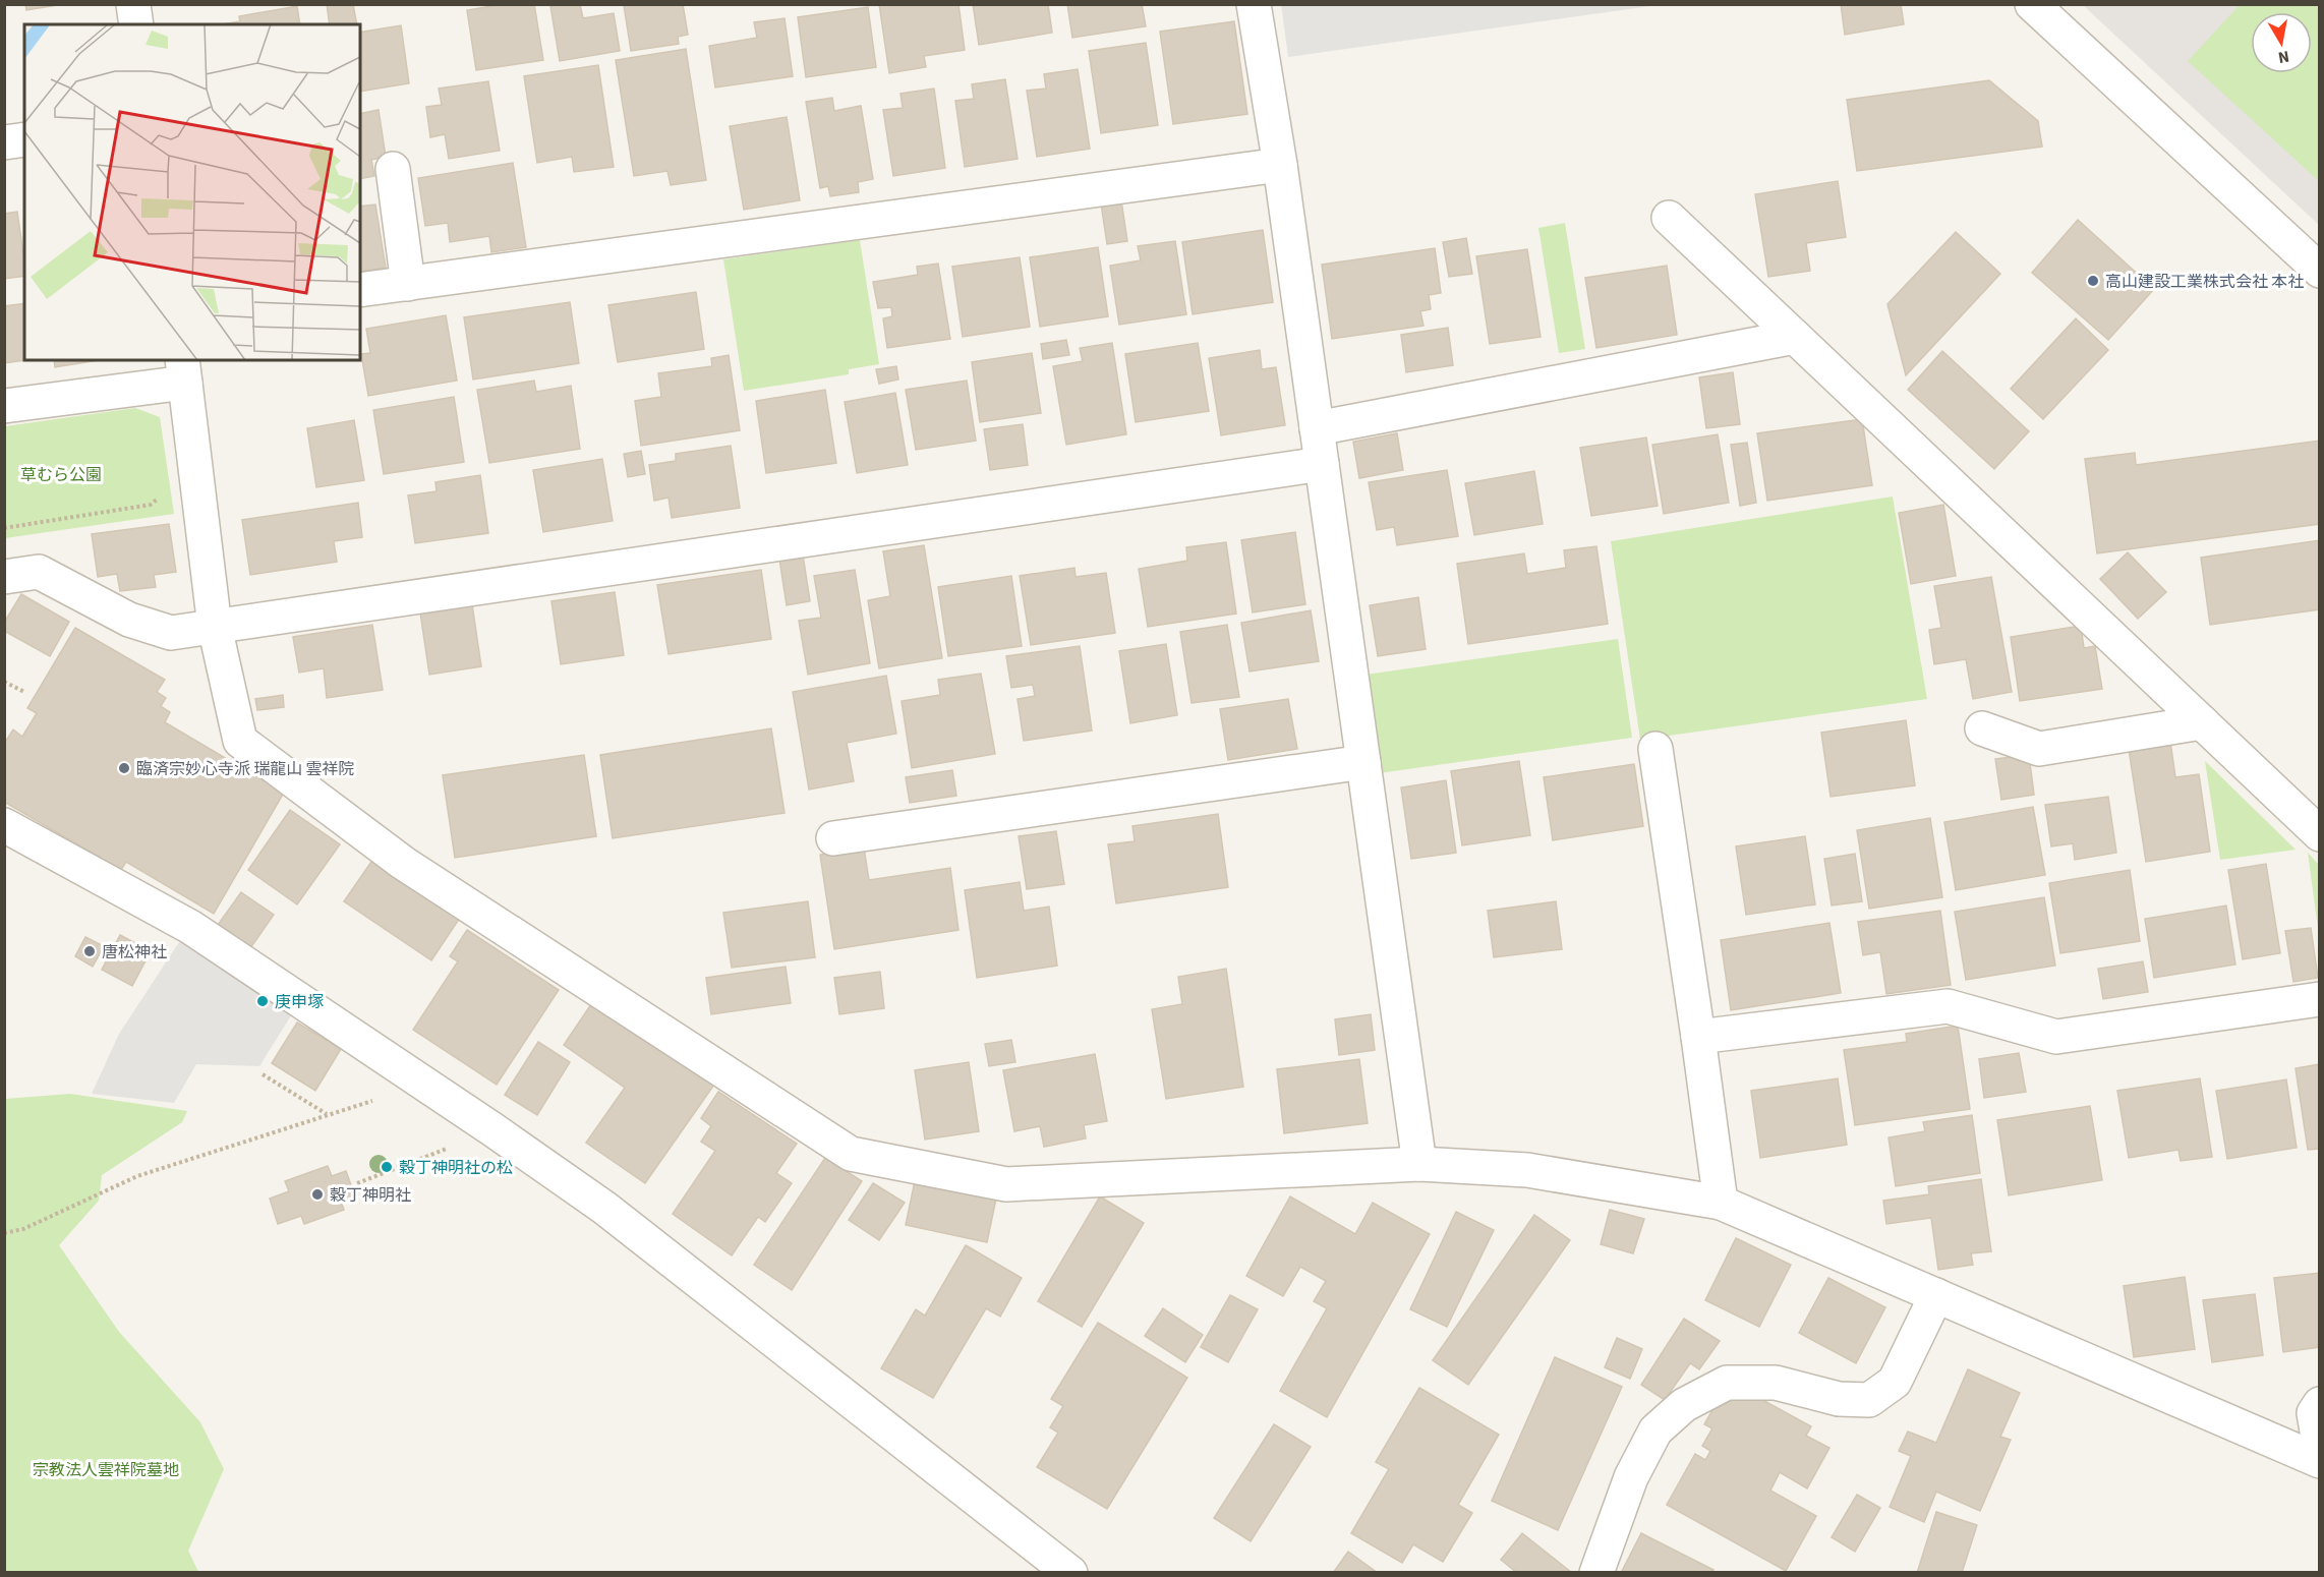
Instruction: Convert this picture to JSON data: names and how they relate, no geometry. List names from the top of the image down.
{
  "parks": ["草むら公園", "宗教法人雲祥院墓地"],
  "places": [
    "高山建設工業株式会社 本社",
    "臨済宗妙心寺派 瑞龍山 雲祥院",
    "唐松神社",
    "庚申塚",
    "穀丁神明社の松",
    "穀丁神明社"
  ],
  "north": "bottom"
}
